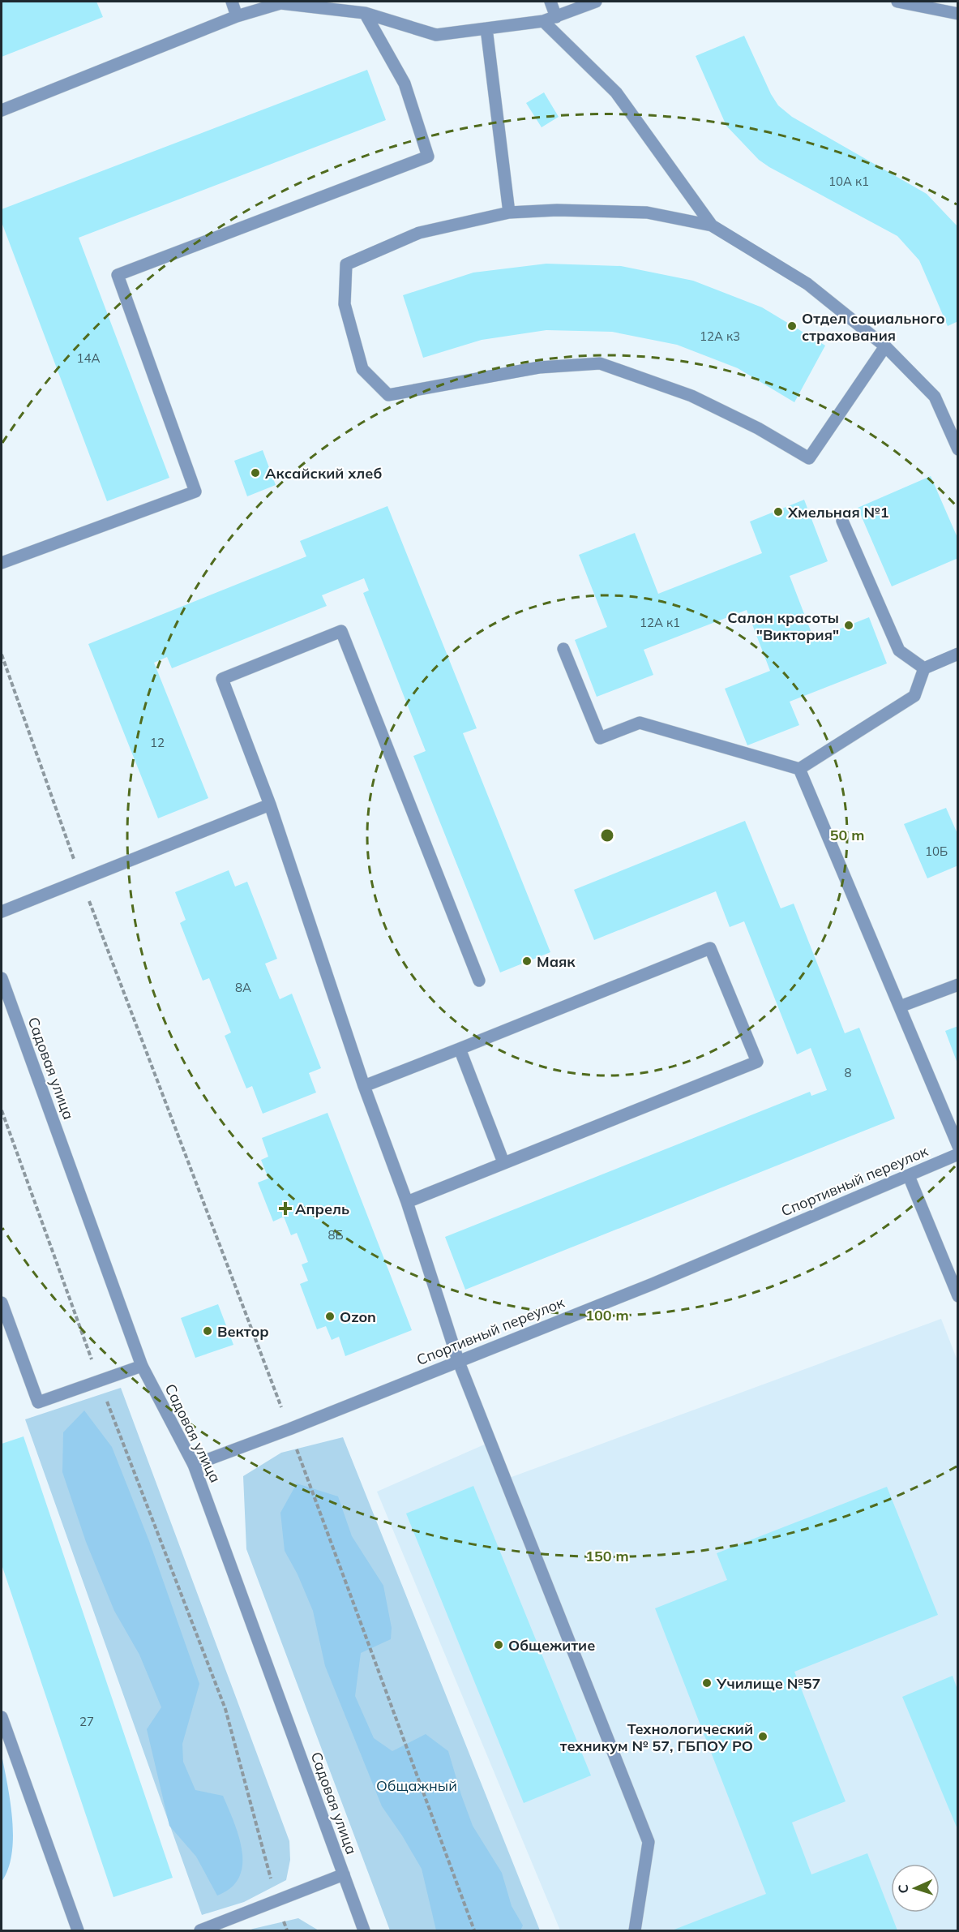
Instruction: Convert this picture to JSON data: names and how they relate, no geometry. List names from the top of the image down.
{
  "streets": {
    "street": ["Садовая улица", "Спортивный переулок"]
  },
  "crossings": [
    ["Садовая улица", "Спортивный переулок"]
  ],
  "parks": ["Общажный"],
  "places": {
    "other": [
      "Отдел социального страхования",
      "Аксайский хлеб",
      "Хмельная №1",
      "Салон красоты \"Виктория\"",
      "Маяк",
      "Ozon",
      "Вектор",
      "Общежитие",
      "Училище №57",
      "Технологический техникум № 57, ГБПОУ РО"
    ],
    "health": ["Апрель"]
  },
  "house_numbers": [
    "10А к1",
    "12А к3",
    "14А",
    "12А к1",
    "12",
    "10Б",
    "8А",
    "8",
    "8Б",
    "27"
  ],
  "north": "left",
  "rings": ["50 m", "100 m", "150 m"]
}
